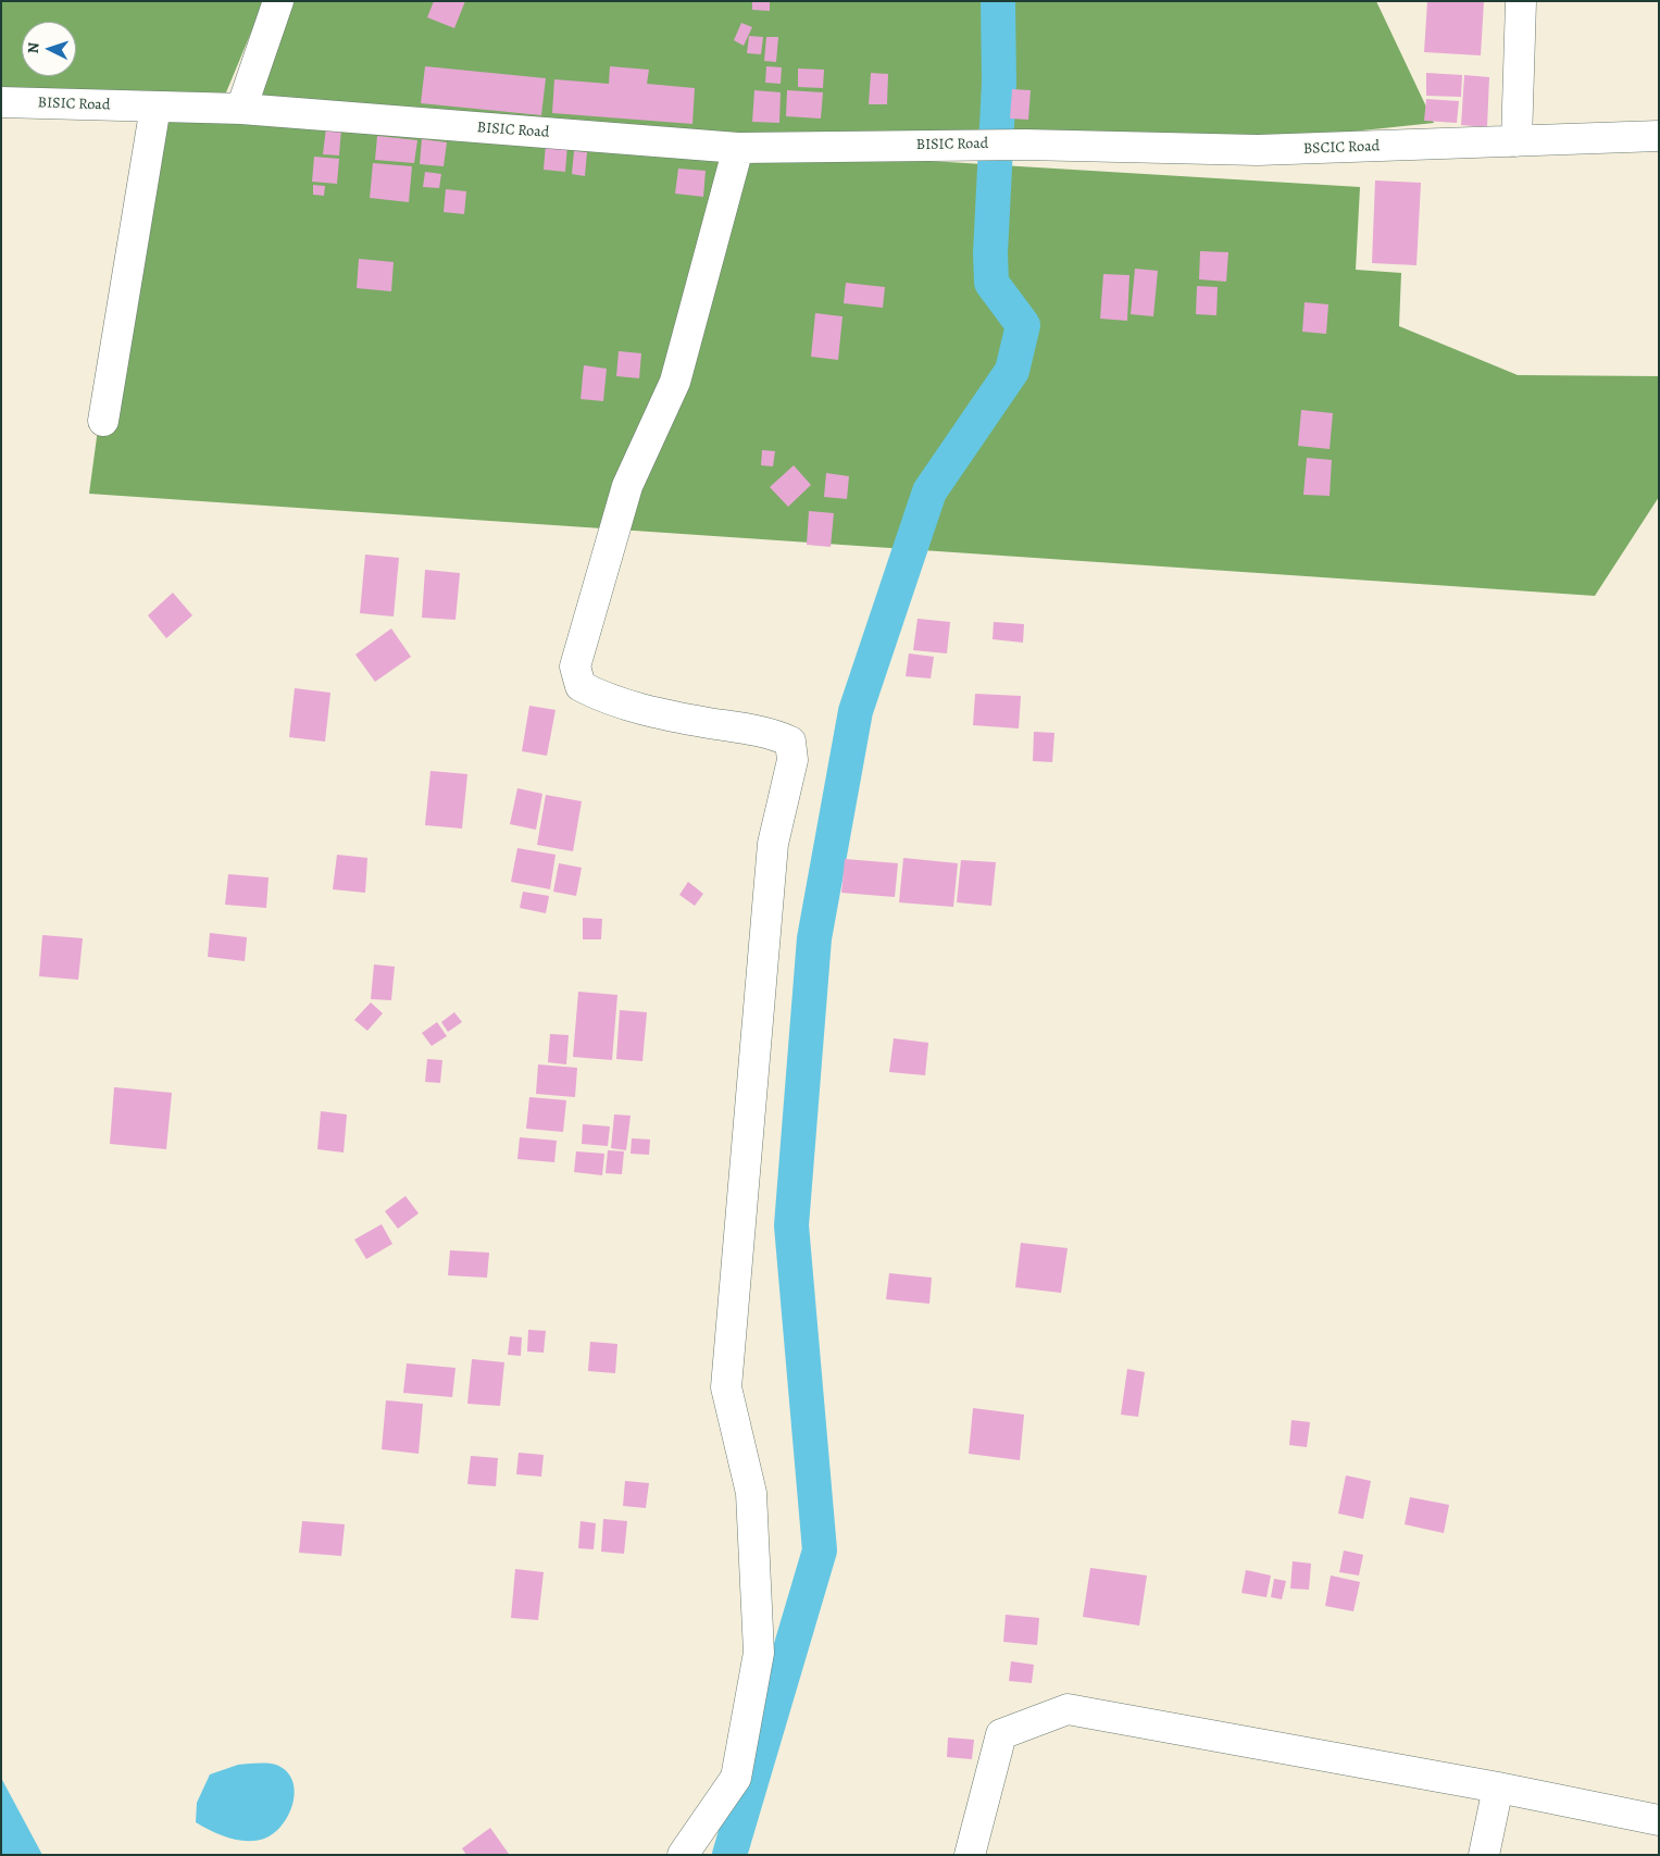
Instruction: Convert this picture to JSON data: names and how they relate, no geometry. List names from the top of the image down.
{
  "streets": {
    "street": ["BISIC Road", "BSCIC Road"]
  },
  "crossings": [
    ["BISIC Road", "BSCIC Road"]
  ],
  "north": "left"
}
